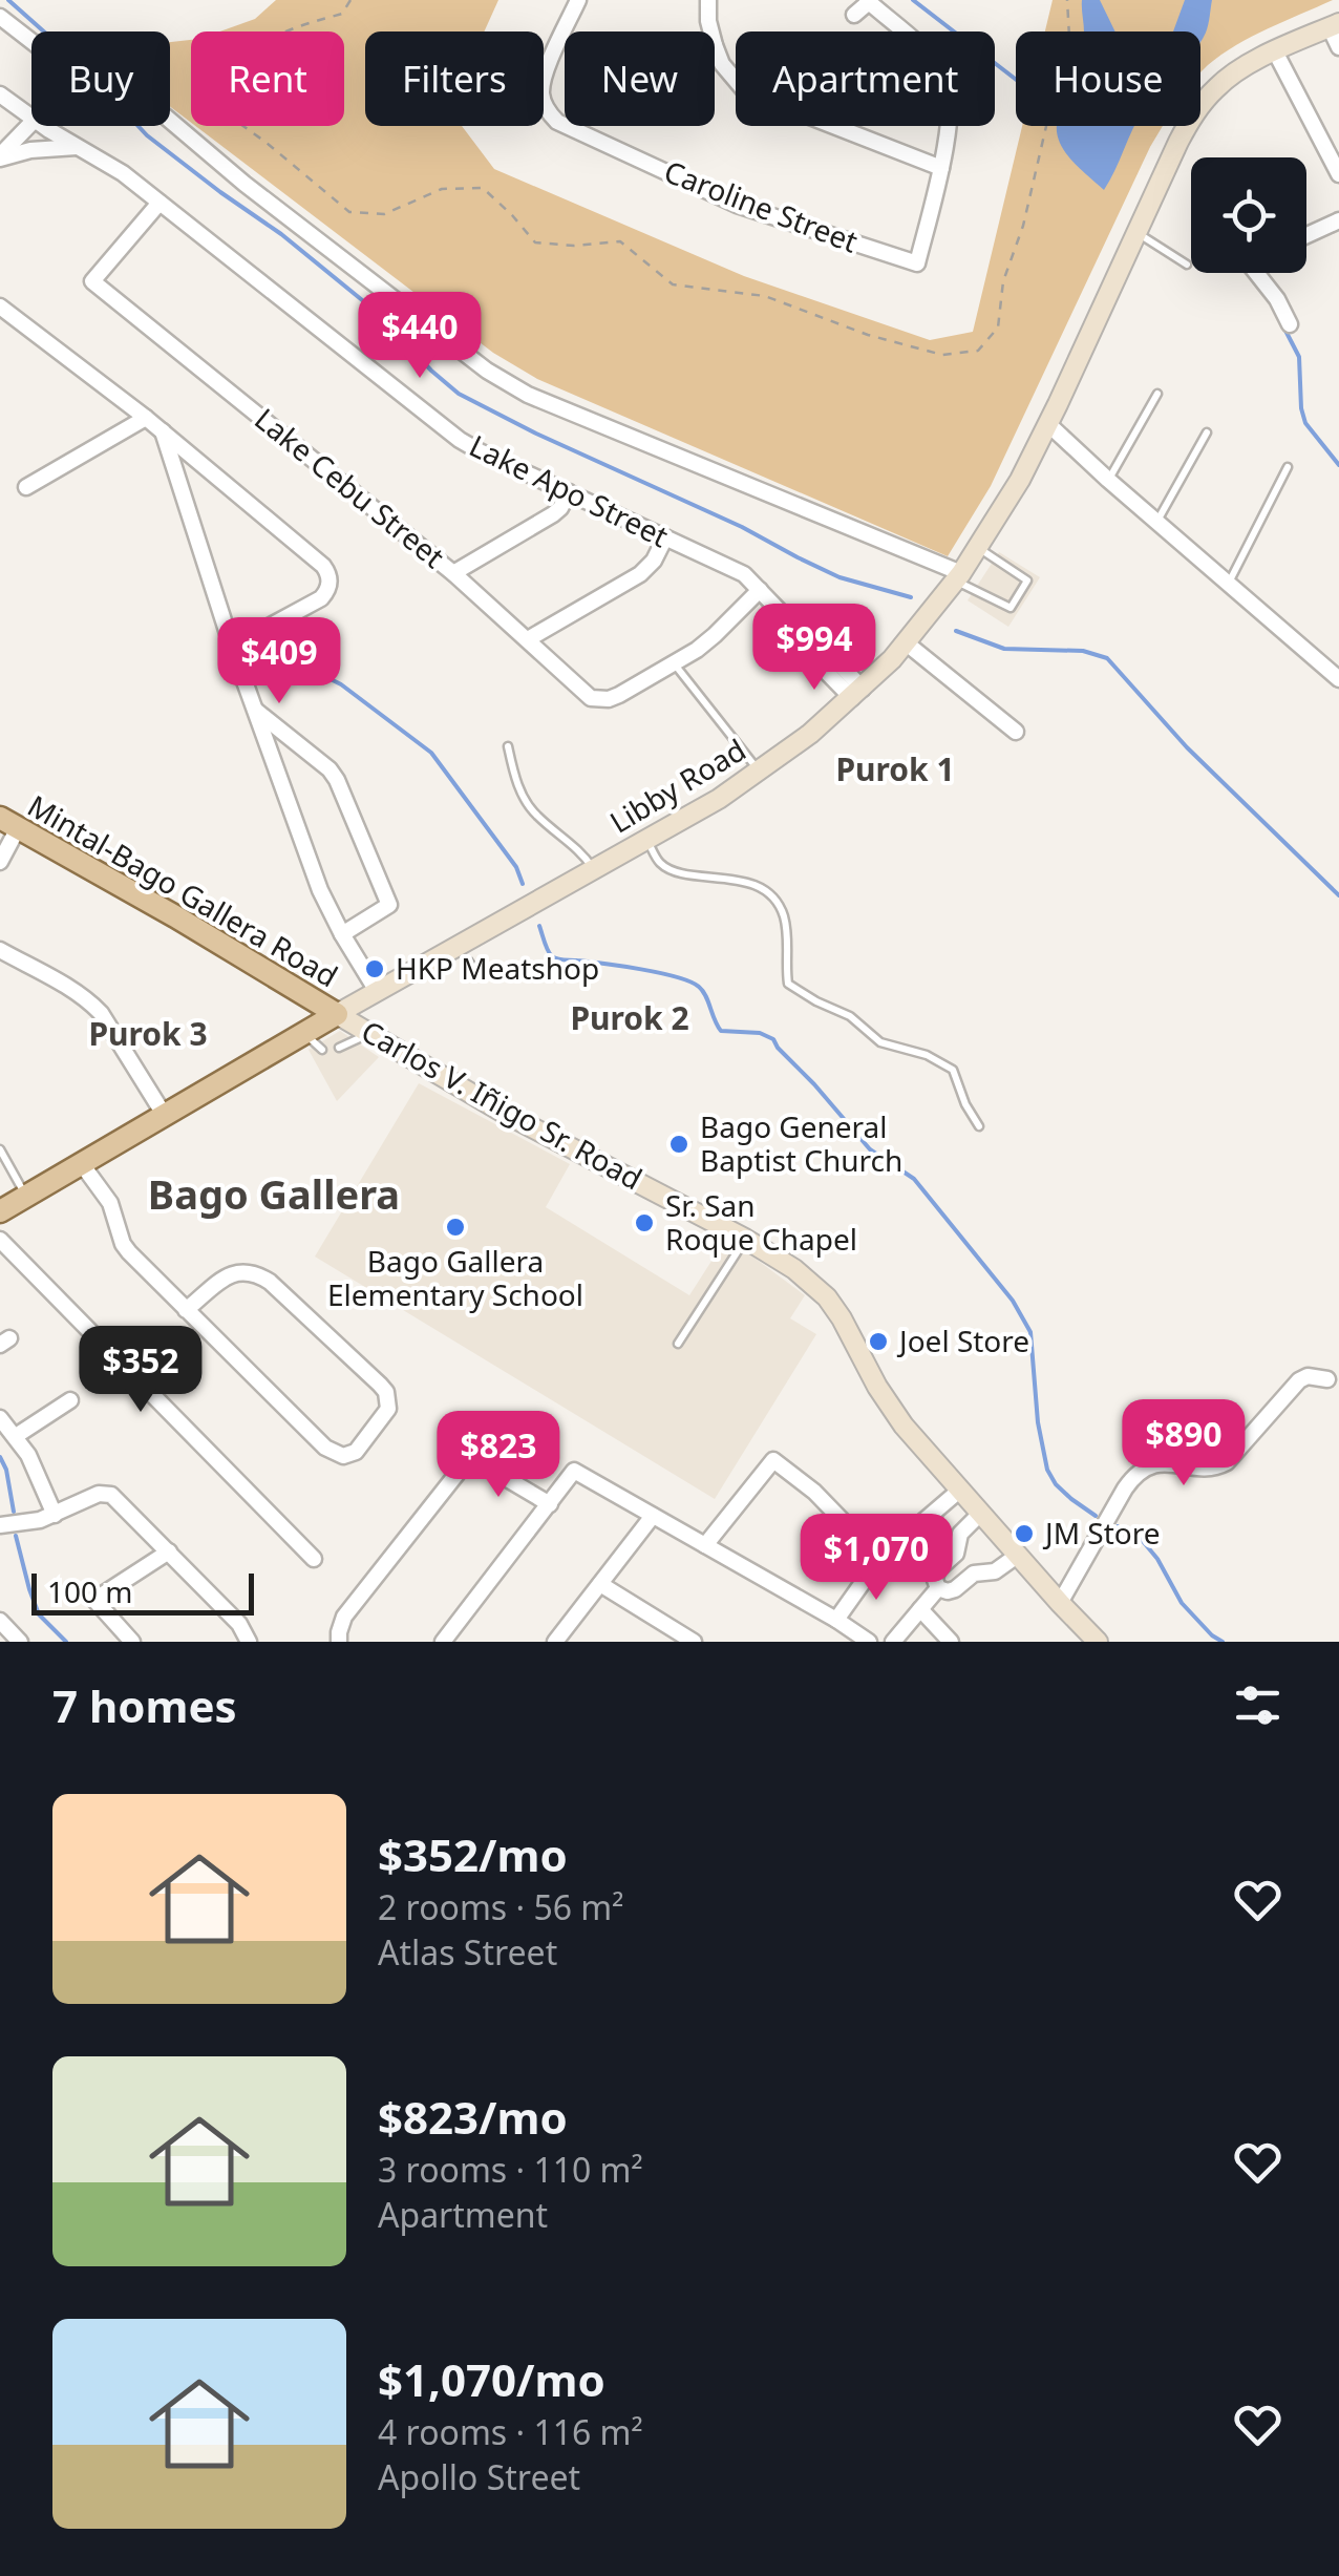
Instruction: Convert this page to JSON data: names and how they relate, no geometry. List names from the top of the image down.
{
  "streets": {
    "main road": ["Libby Road", "Mintal-Bago Gallera Road", "Carlos V. Iñigo Sr. Road"],
    "street": ["Caroline Street", "Lake Cebu Street", "Lake Apo Street"]
  },
  "crossings": [
    ["Lake Cebu Street", "Lake Apo Street"],
    ["Lake Apo Street", "Libby Road"],
    ["Libby Road", "Mintal-Bago Gallera Road"],
    ["Libby Road", "Carlos V. Iñigo Sr. Road"],
    ["Mintal-Bago Gallera Road", "Carlos V. Iñigo Sr. Road"]
  ],
  "districts": [
    "Purok 1",
    "Purok 2",
    "Purok 3",
    "Bago Gallera"
  ],
  "places": [
    "HKP Meatshop",
    "Bago General Baptist Church",
    "Sr. San Roque Chapel",
    "Bago Gallera Elementary School",
    "Joel Store",
    "JM Store"
  ],
  "scale_bar": "100 m",
  "page": {
    "chip": [
      "Buy",
      "Rent",
      "Filters",
      "New",
      "Apartment",
      "House"
    ],
    "price": [
      "$440",
      "$994",
      "$409",
      "$352",
      "$890",
      "$823",
      "$1,070"
    ],
    "scale": "100 m",
    "heading": "7 homes",
    "list": [
      {
        "name": "$352/mo",
        "note": "2 rooms · 56 m² · Atlas Street"
      },
      {
        "name": "$823/mo",
        "note": "3 rooms · 110 m² · Apartment"
      },
      {
        "name": "$1,070/mo",
        "note": "4 rooms · 116 m² · Apollo Street"
      }
    ]
  }
}
